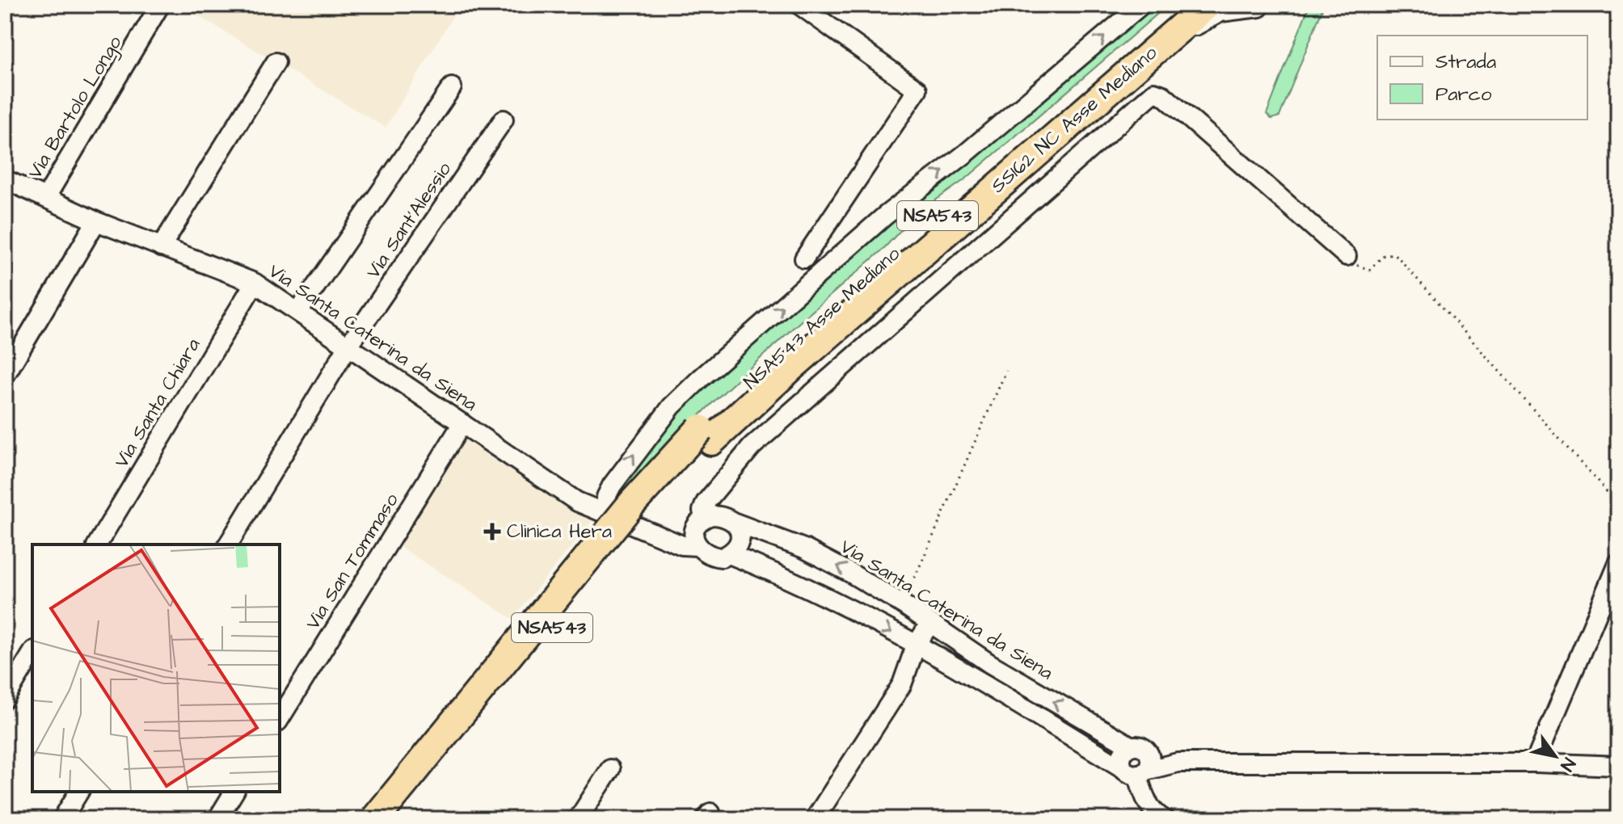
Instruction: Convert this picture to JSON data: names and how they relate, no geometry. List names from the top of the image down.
{
  "streets": {
    "highway": ["SS162 NC Asse Mediano", "NSA543", "NSA543 Asse Mediano"],
    "street": [
      "Via Bartolo Longo",
      "Via Sant'Alessio",
      "Via Santa Caterina da Siena",
      "Via Santa Chiara",
      "Via San Tommaso"
    ]
  },
  "crossings": [
    ["Via Bartolo Longo", "Via Santa Caterina da Siena"],
    ["SS162 NC Asse Mediano", "NSA543 Asse Mediano"],
    ["Via Sant'Alessio", "Via Santa Caterina da Siena"],
    ["Via Santa Caterina da Siena", "Via Santa Chiara"],
    ["Via Santa Caterina da Siena", "Via San Tommaso"]
  ],
  "places": {
    "health": ["Clinica Hera"]
  },
  "legend": ["Strada", "Parco"],
  "north": "bottom right"
}
